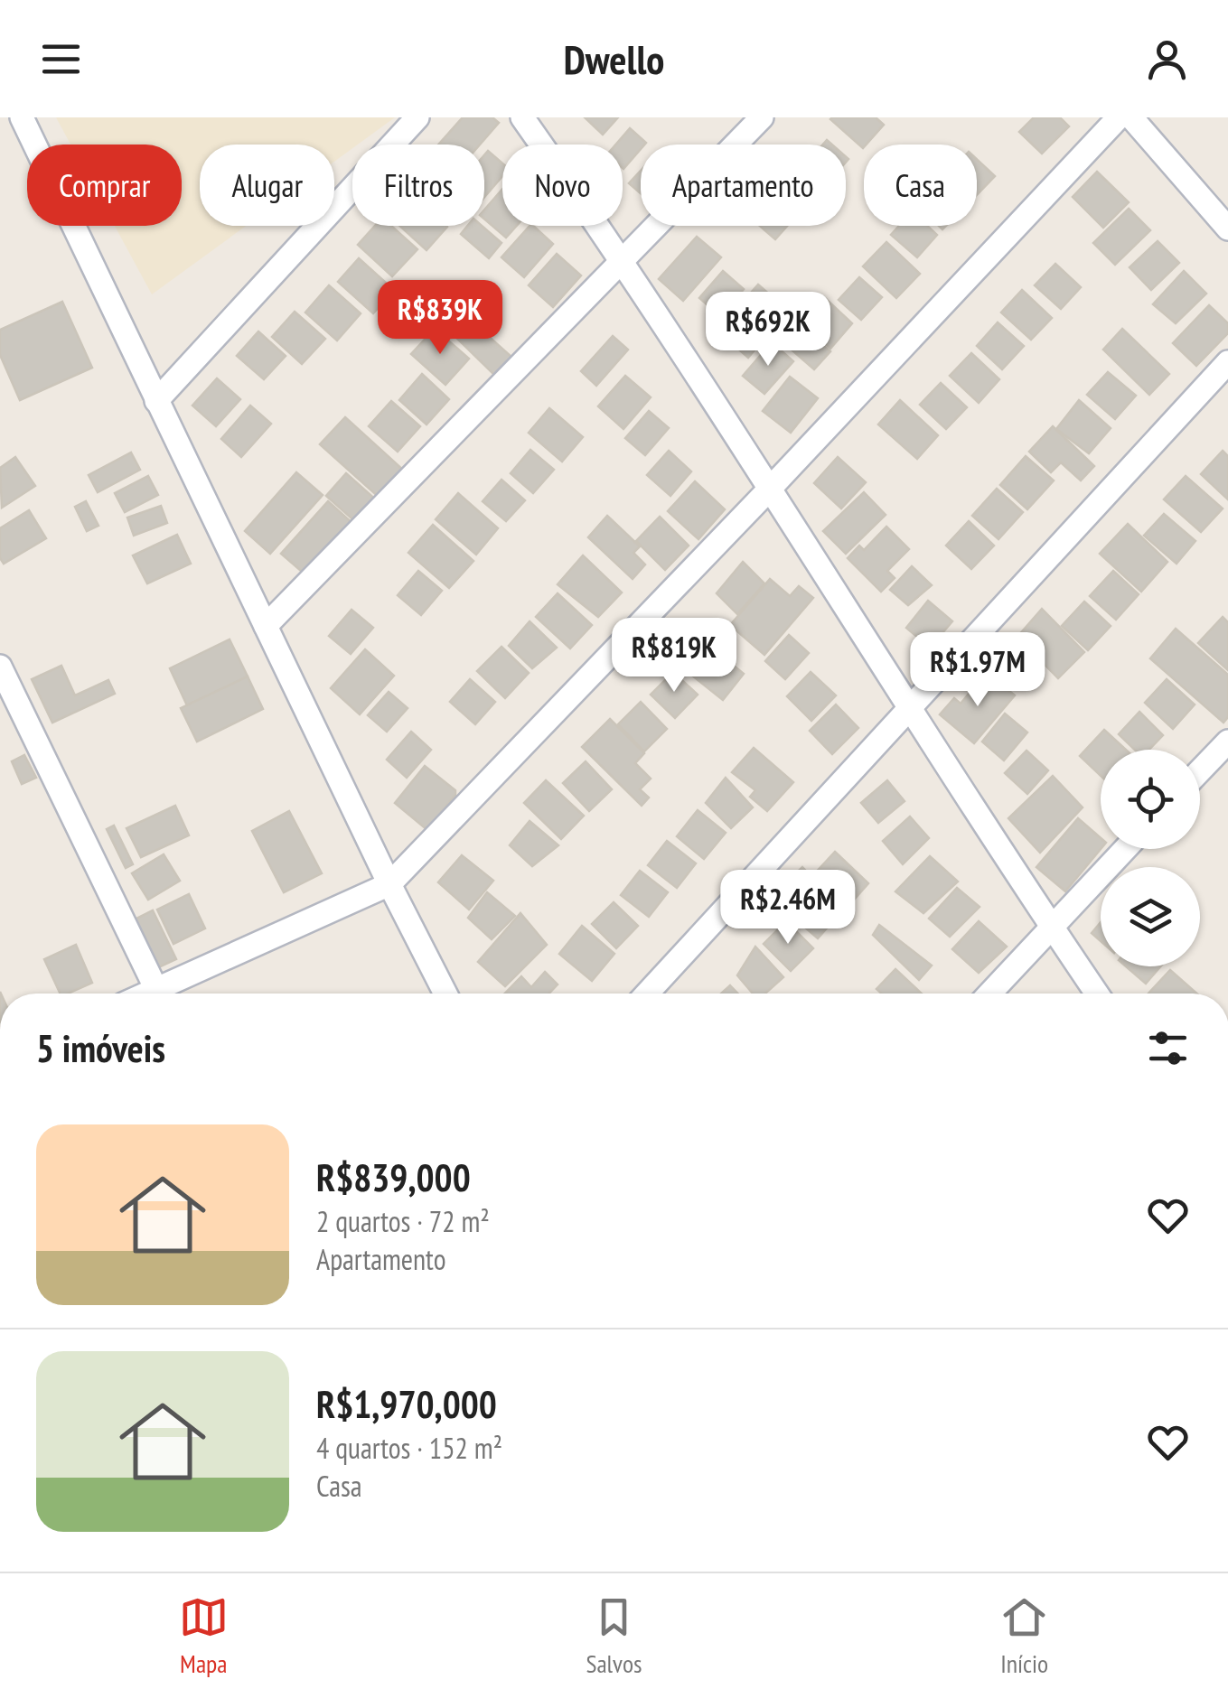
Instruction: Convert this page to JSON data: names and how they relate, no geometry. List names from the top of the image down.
{
  "page": {
    "header": "Dwello",
    "chip": [
      "Comprar",
      "Alugar",
      "Filtros",
      "Novo",
      "Apartamento",
      "Casa"
    ],
    "price": [
      "R$839K",
      "R$692K",
      "R$819K",
      "R$1.97M",
      "R$2.46M"
    ],
    "heading": "5 imóveis",
    "list": [
      {
        "name": "R$839,000",
        "note": "2 quartos · 72 m² · Apartamento"
      },
      {
        "name": "R$1,970,000",
        "note": "4 quartos · 152 m² · Casa"
      }
    ],
    "tabs": ["Mapa", "Salvos", "Início"]
  }
}
